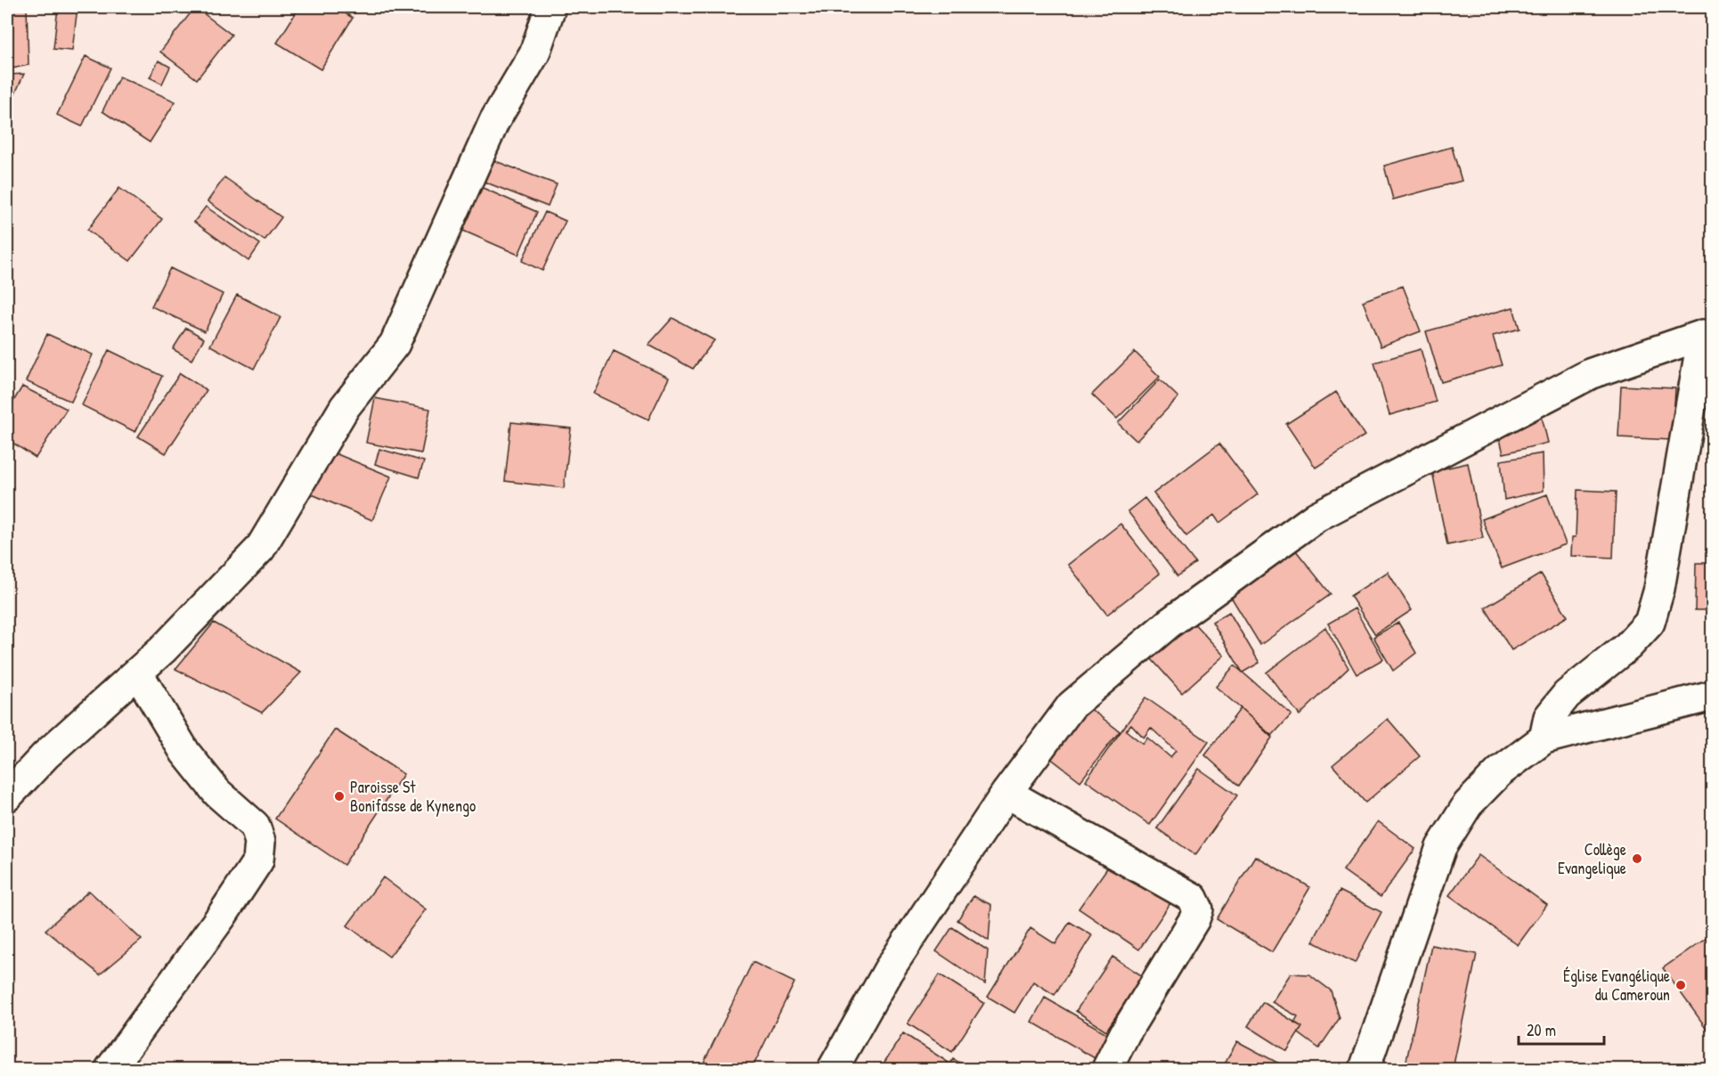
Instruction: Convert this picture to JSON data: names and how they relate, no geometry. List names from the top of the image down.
{
  "places": ["Paroisse St Bonifasse de Kynengo", "Collège Evangelique", "Église Evangélique du Cameroun"],
  "scale_bar": "20 m"
}
